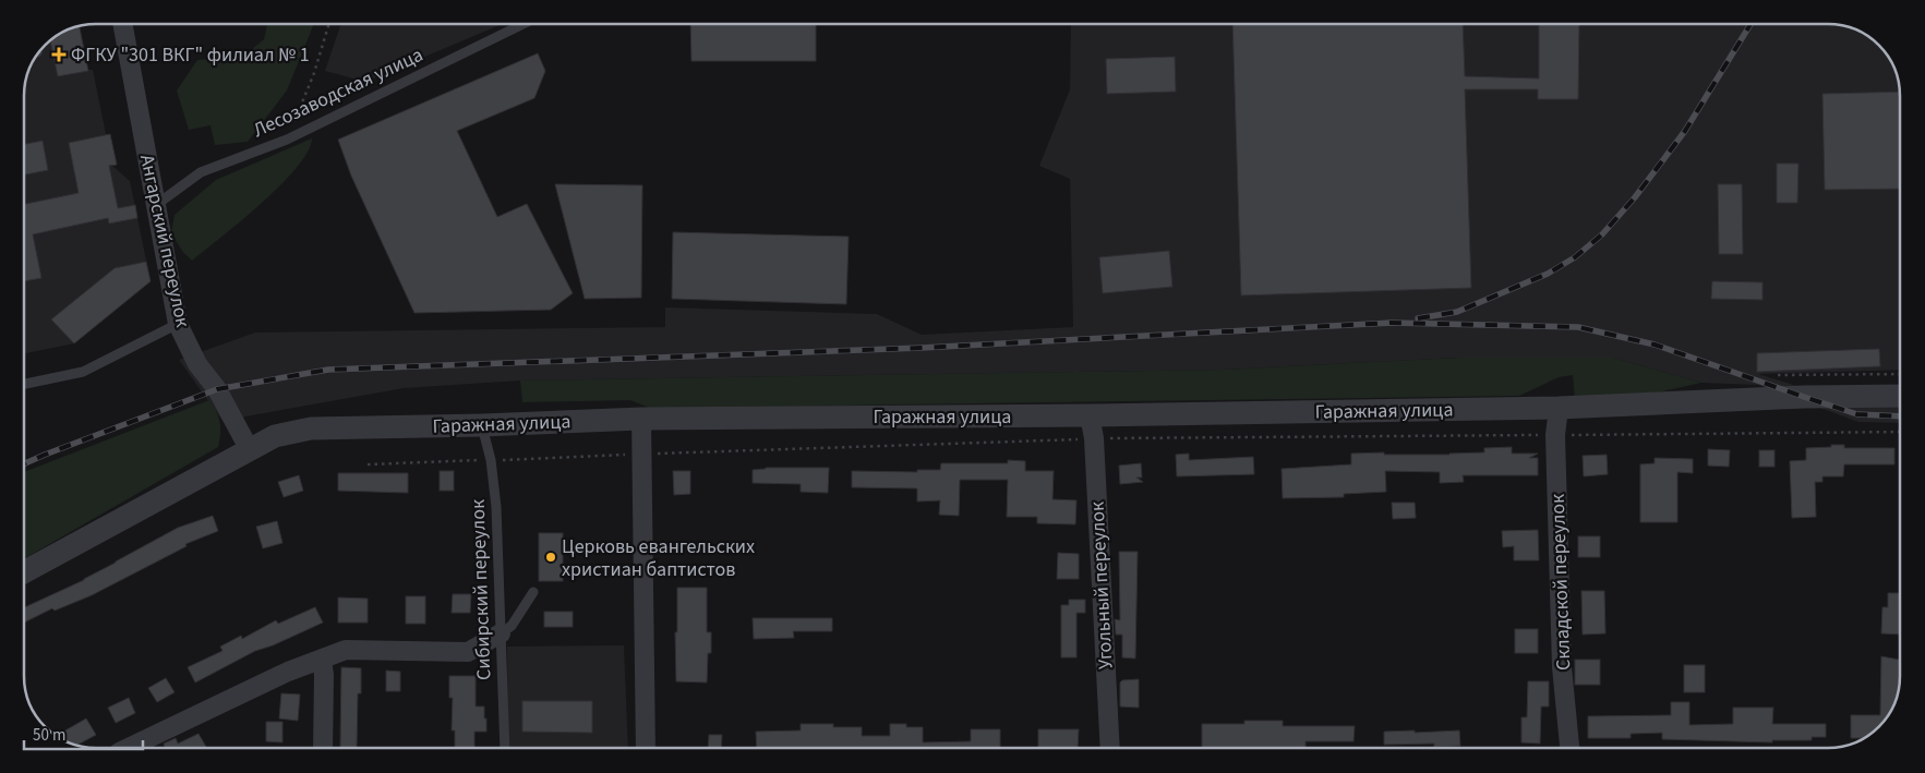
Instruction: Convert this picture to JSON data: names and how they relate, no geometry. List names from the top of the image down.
{
  "streets": {
    "street": [
      "Ангарский переулок",
      "Гаражная улица",
      "Складской переулок",
      "Угольный переулок"
    ],
    "lane": ["Лесозаводская улица", "Сибирский переулок"]
  },
  "crossings": [
    ["Лесозаводская улица", "Ангарский переулок"],
    ["Ангарский переулок", "Гаражная улица"],
    ["Гаражная улица", "Складской переулок"],
    ["Гаражная улица", "Угольный переулок"],
    ["Гаражная улица", "Сибирский переулок"]
  ],
  "places": {
    "health": ["ФГКУ \"301 ВКГ\" филиал № 1"],
    "other": ["Церковь евангельских христиан баптистов"]
  },
  "scale_bar": "50 m"
}
